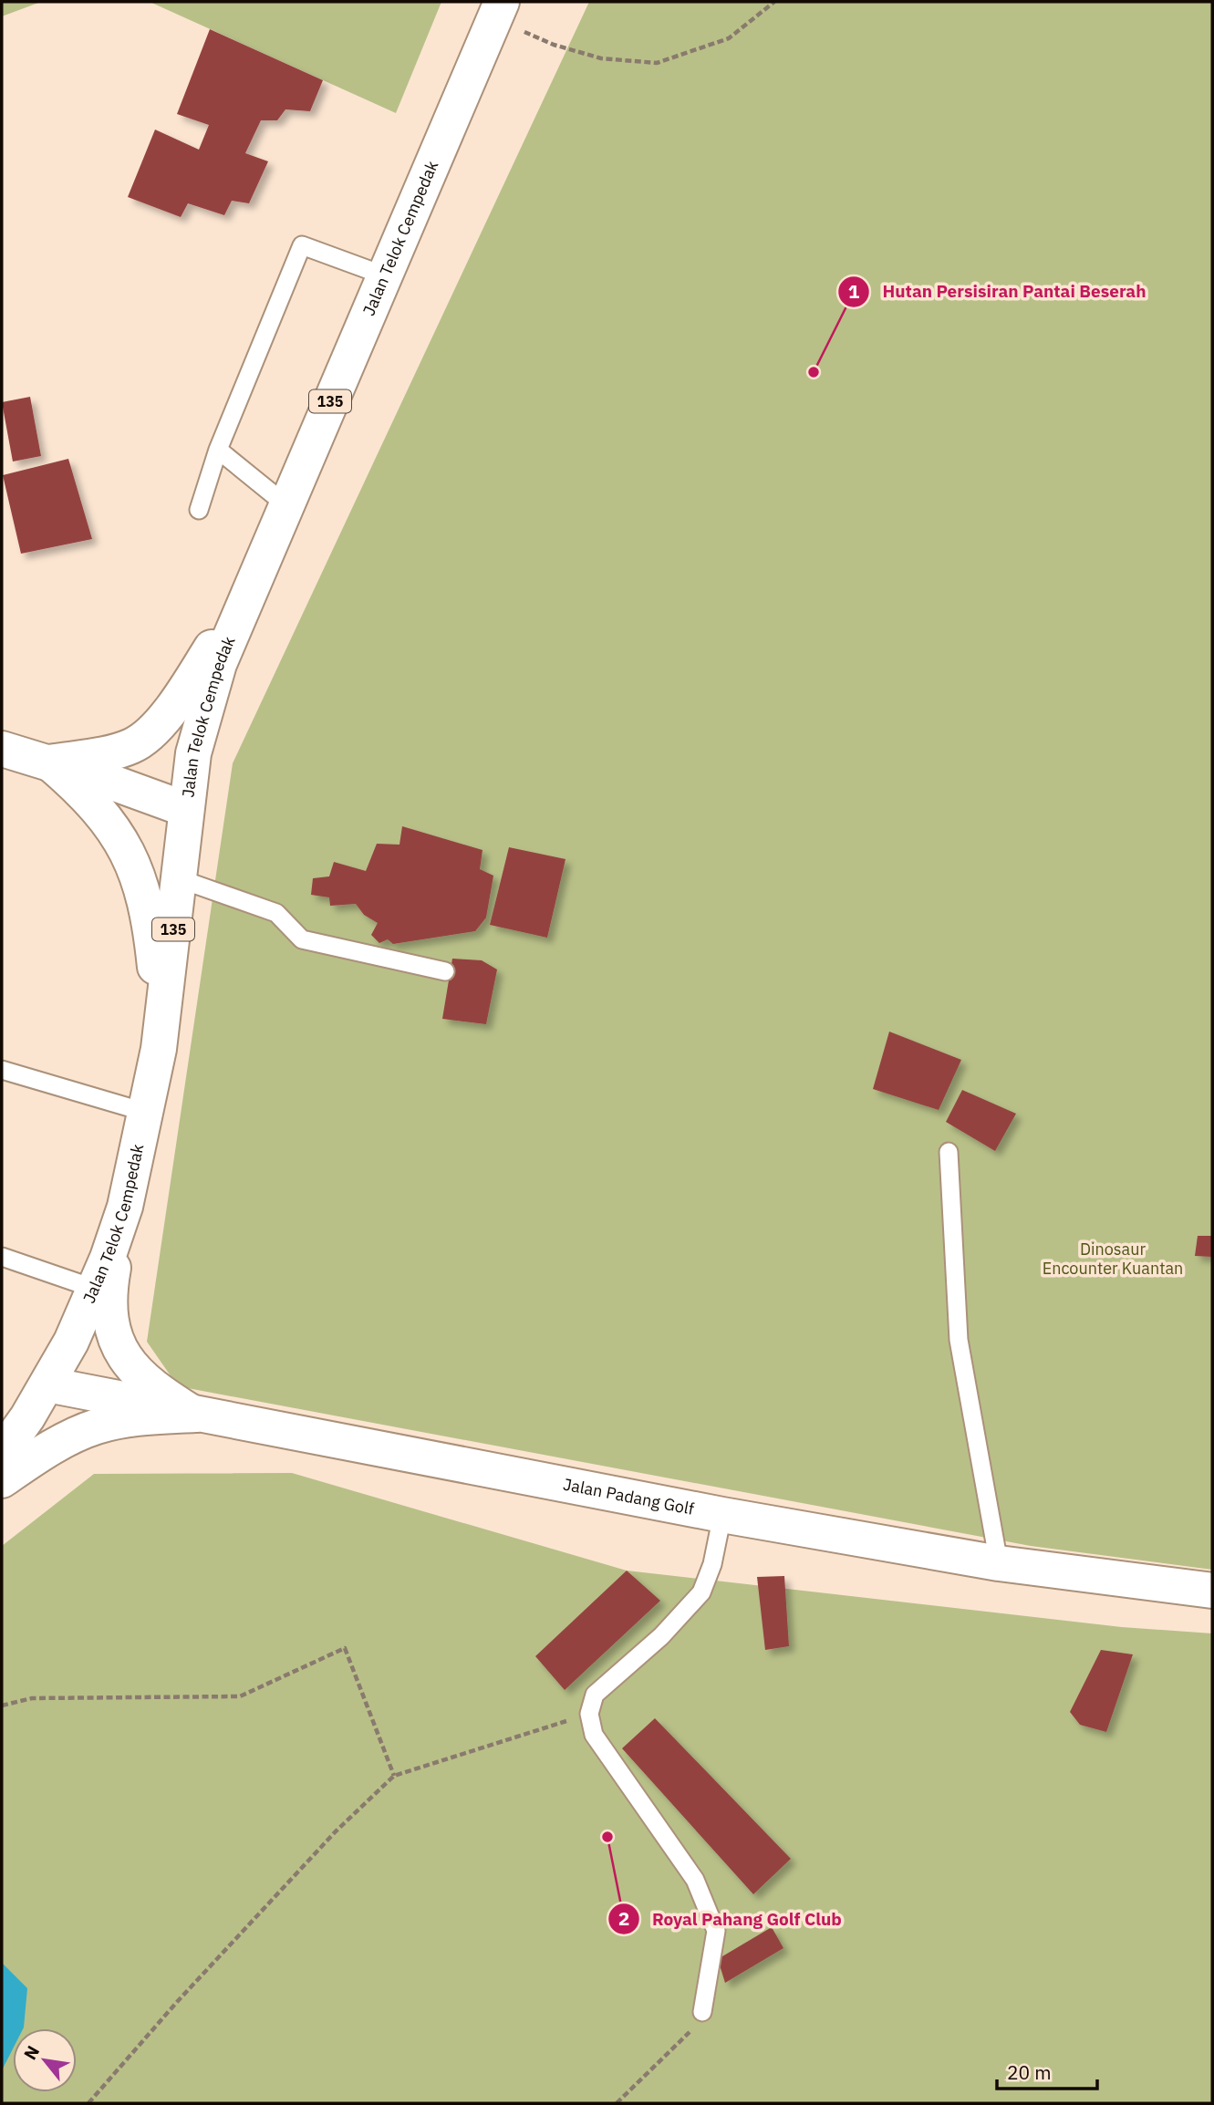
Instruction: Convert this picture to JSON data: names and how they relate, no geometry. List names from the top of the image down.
{
  "streets": {
    "main road": ["Jalan Telok Cempedak", "135", "Jalan Padang Golf"]
  },
  "crossings": [
    ["Jalan Telok Cempedak", "Jalan Padang Golf"]
  ],
  "parks": ["Dinosaur Encounter Kuantan"],
  "places": ["Hutan Persisiran Pantai Beserah", "Royal Pahang Golf Club"],
  "scale_bar": "20 m",
  "north": "top left"
}
